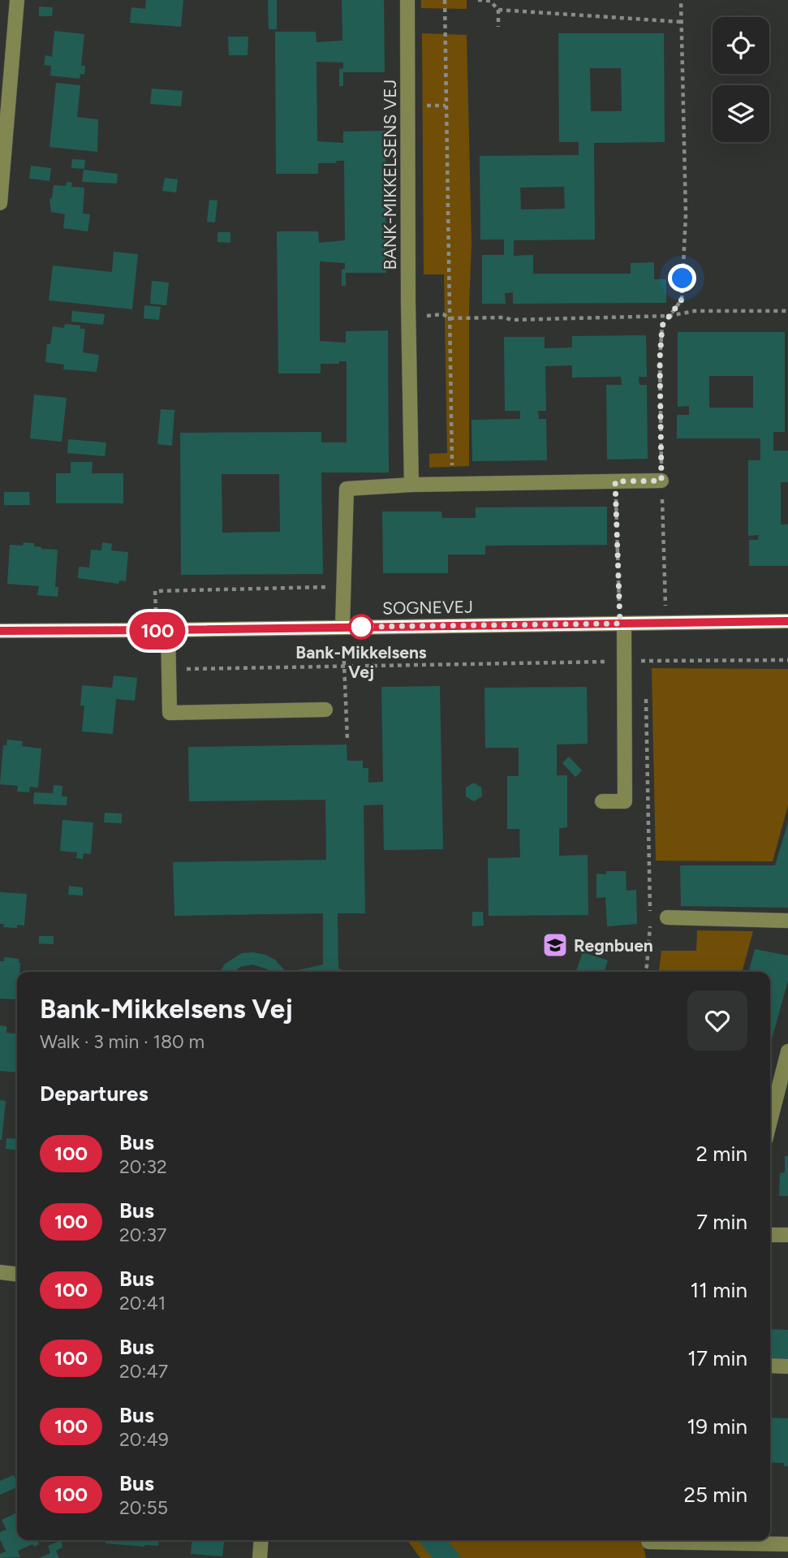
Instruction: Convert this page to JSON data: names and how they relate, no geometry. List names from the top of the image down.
{
  "streets": {
    "street": ["BANK-MIKKELSENS VEJ", "SOGNEVEJ"]
  },
  "places": {
    "other": ["Bank-Mikkelsens Vej"],
    "school or university": ["Regnbuen"]
  },
  "lines": ["bus line 100"],
  "page": {
    "on_map": "100",
    "heading": [
      ["Bank-Mikkelsens Vej", "Walk · 3 min · 180 m"],
      "Departures"
    ],
    "list": [
      {
        "mark": "100",
        "name": "Bus",
        "note": "20:32",
        "value": "2 min"
      },
      {
        "mark": "100",
        "name": "Bus",
        "note": "20:37",
        "value": "7 min"
      },
      {
        "mark": "100",
        "name": "Bus",
        "note": "20:41",
        "value": "11 min"
      },
      {
        "mark": "100",
        "name": "Bus",
        "note": "20:47",
        "value": "17 min"
      },
      {
        "mark": "100",
        "name": "Bus",
        "note": "20:49",
        "value": "19 min"
      },
      {
        "mark": "100",
        "name": "Bus",
        "note": "20:55",
        "value": "25 min"
      }
    ]
  }
}
